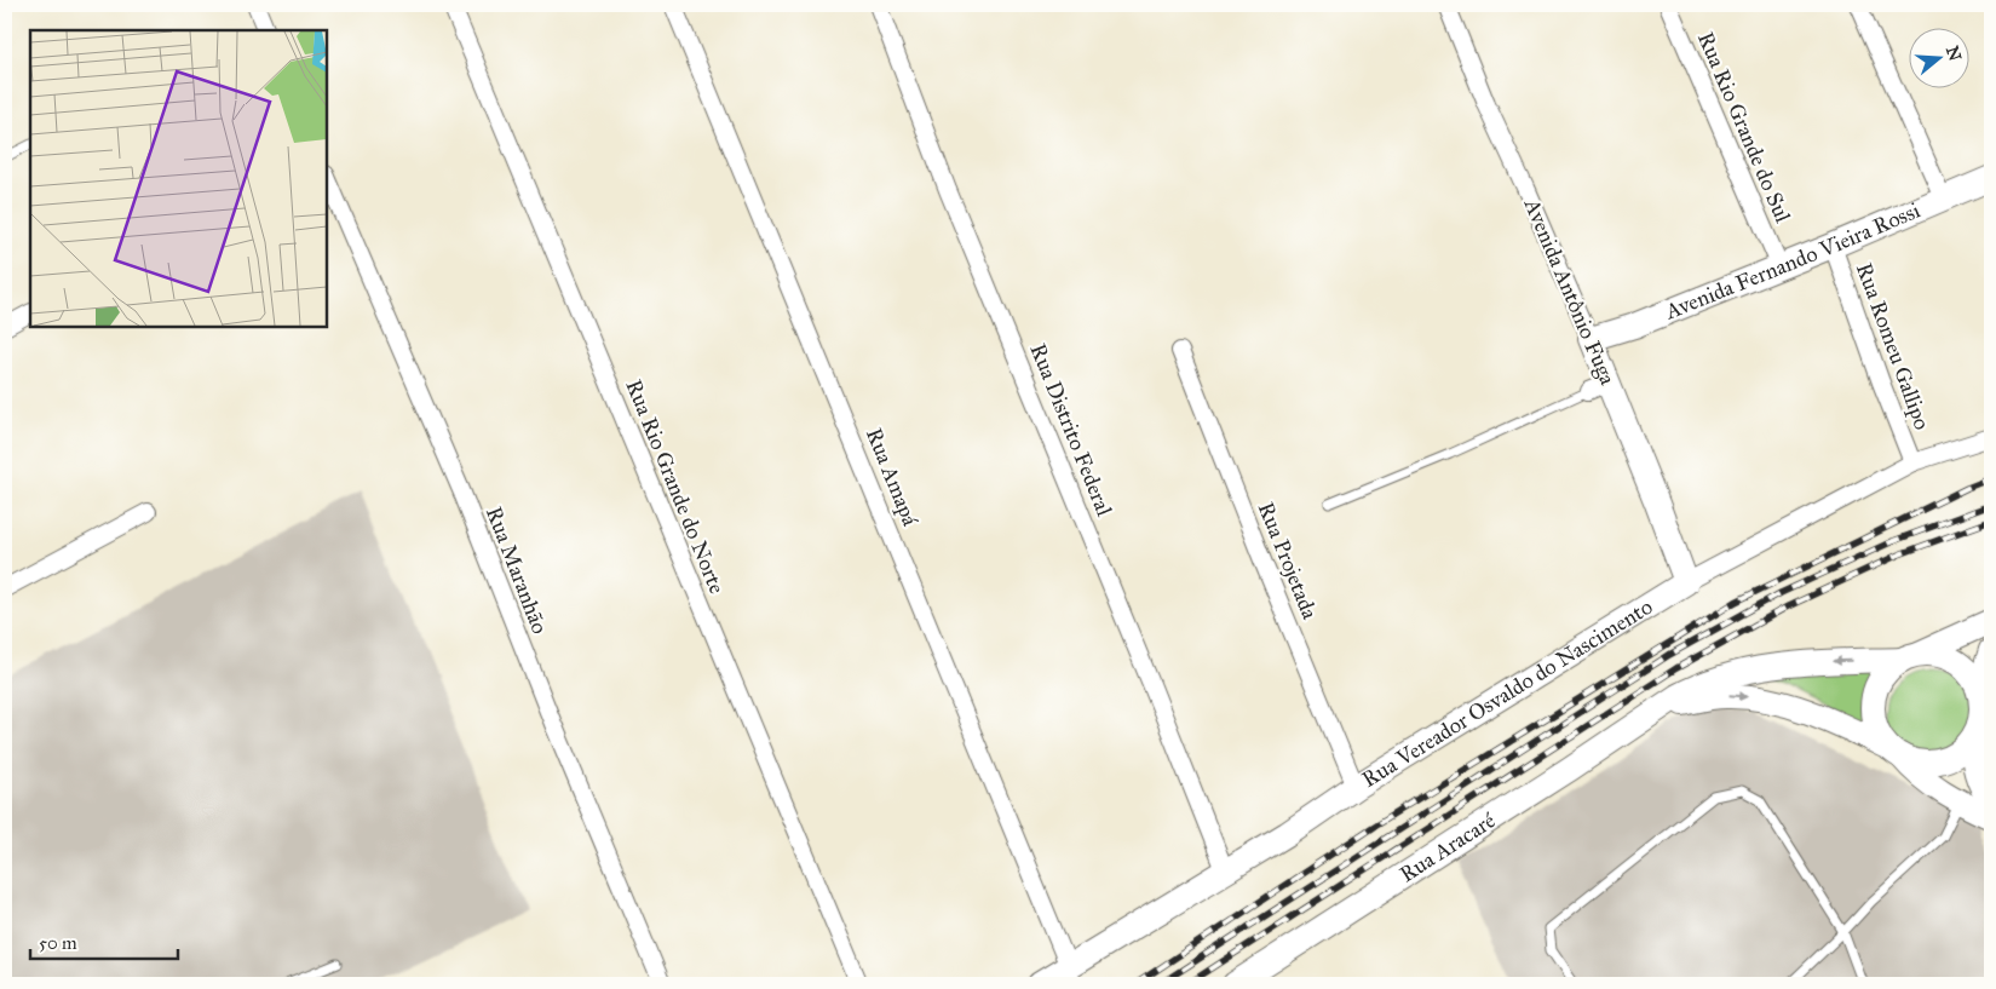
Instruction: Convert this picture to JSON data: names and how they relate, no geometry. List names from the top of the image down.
{
  "streets": {
    "main road": [
      "Avenida Fernando Vieira Rossi",
      "Avenida Antônio Fuga",
      "Rua Vereador Osvaldo do Nascimento",
      "Rua Aracaré"
    ],
    "street": [
      "Rua Rio Grande do Sul",
      "Rua Romeu Gallipo",
      "Rua Distrito Federal",
      "Rua Amapá",
      "Rua Rio Grande do Norte",
      "Rua Projetada",
      "Rua Maranhão"
    ]
  },
  "crossings": [
    ["Rua Rio Grande do Sul", "Avenida Fernando Vieira Rossi"],
    ["Avenida Fernando Vieira Rossi", "Avenida Antônio Fuga"],
    ["Avenida Fernando Vieira Rossi", "Rua Romeu Gallipo"],
    ["Avenida Antônio Fuga", "Rua Vereador Osvaldo do Nascimento"],
    ["Rua Romeu Gallipo", "Rua Vereador Osvaldo do Nascimento"],
    ["Rua Distrito Federal", "Rua Vereador Osvaldo do Nascimento"],
    ["Rua Amapá", "Rua Vereador Osvaldo do Nascimento"],
    ["Rua Projetada", "Rua Vereador Osvaldo do Nascimento"]
  ],
  "scale_bar": "50 m",
  "north": "right"
}
